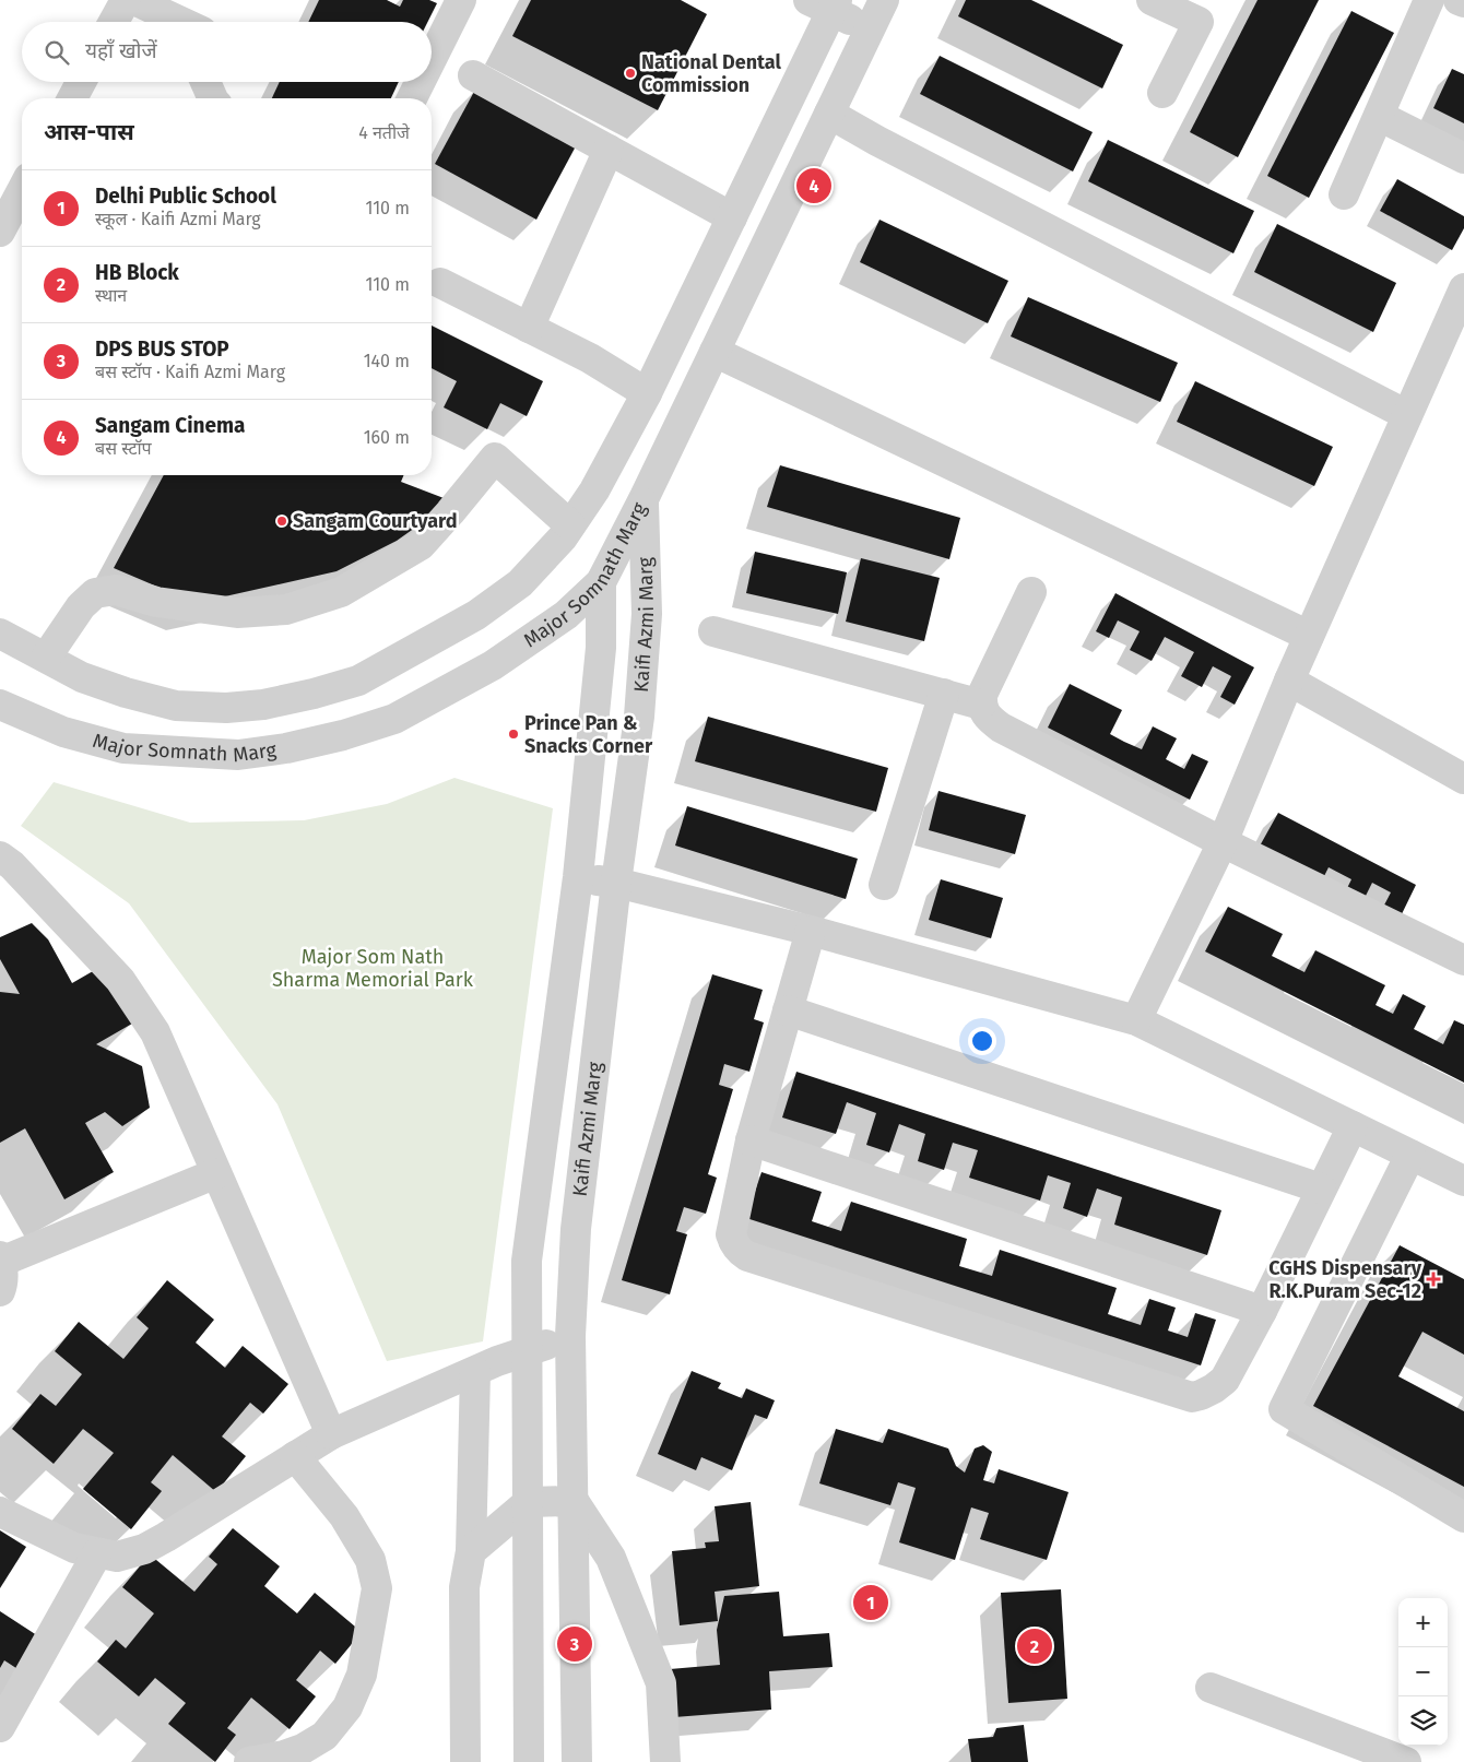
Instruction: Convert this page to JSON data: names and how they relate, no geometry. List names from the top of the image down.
{
  "streets": {
    "street": ["Major Somnath Marg", "Kaifi Azmi Marg"]
  },
  "crossings": [
    ["Major Somnath Marg", "Kaifi Azmi Marg"]
  ],
  "parks": ["Major Som Nath Sharma Memorial Park"],
  "places": {
    "other": ["National Dental Commission", "Sangam Courtyard", "Prince Pan & Snacks Corner"],
    "health": ["CGHS Dispensary R.K.Puram Sec-12"]
  },
  "page": {
    "search": "यहाँ खोजें",
    "heading": ["आस-पास", "4 नतीजे"],
    "pins": [
      "4",
      "1",
      "3",
      "2"
    ],
    "list": [
      {
        "mark": "1",
        "name": "Delhi Public School",
        "note": "स्कूल · Kaifi Azmi Marg",
        "value": "110 m"
      },
      {
        "mark": "2",
        "name": "HB Block",
        "note": "स्थान",
        "value": "110 m"
      },
      {
        "mark": "3",
        "name": "DPS BUS STOP",
        "note": "बस स्टॉप · Kaifi Azmi Marg",
        "value": "140 m"
      },
      {
        "mark": "4",
        "name": "Sangam Cinema",
        "note": "बस स्टॉप",
        "value": "160 m"
      }
    ],
    "map_buttons": ["+", "−"]
  }
}
